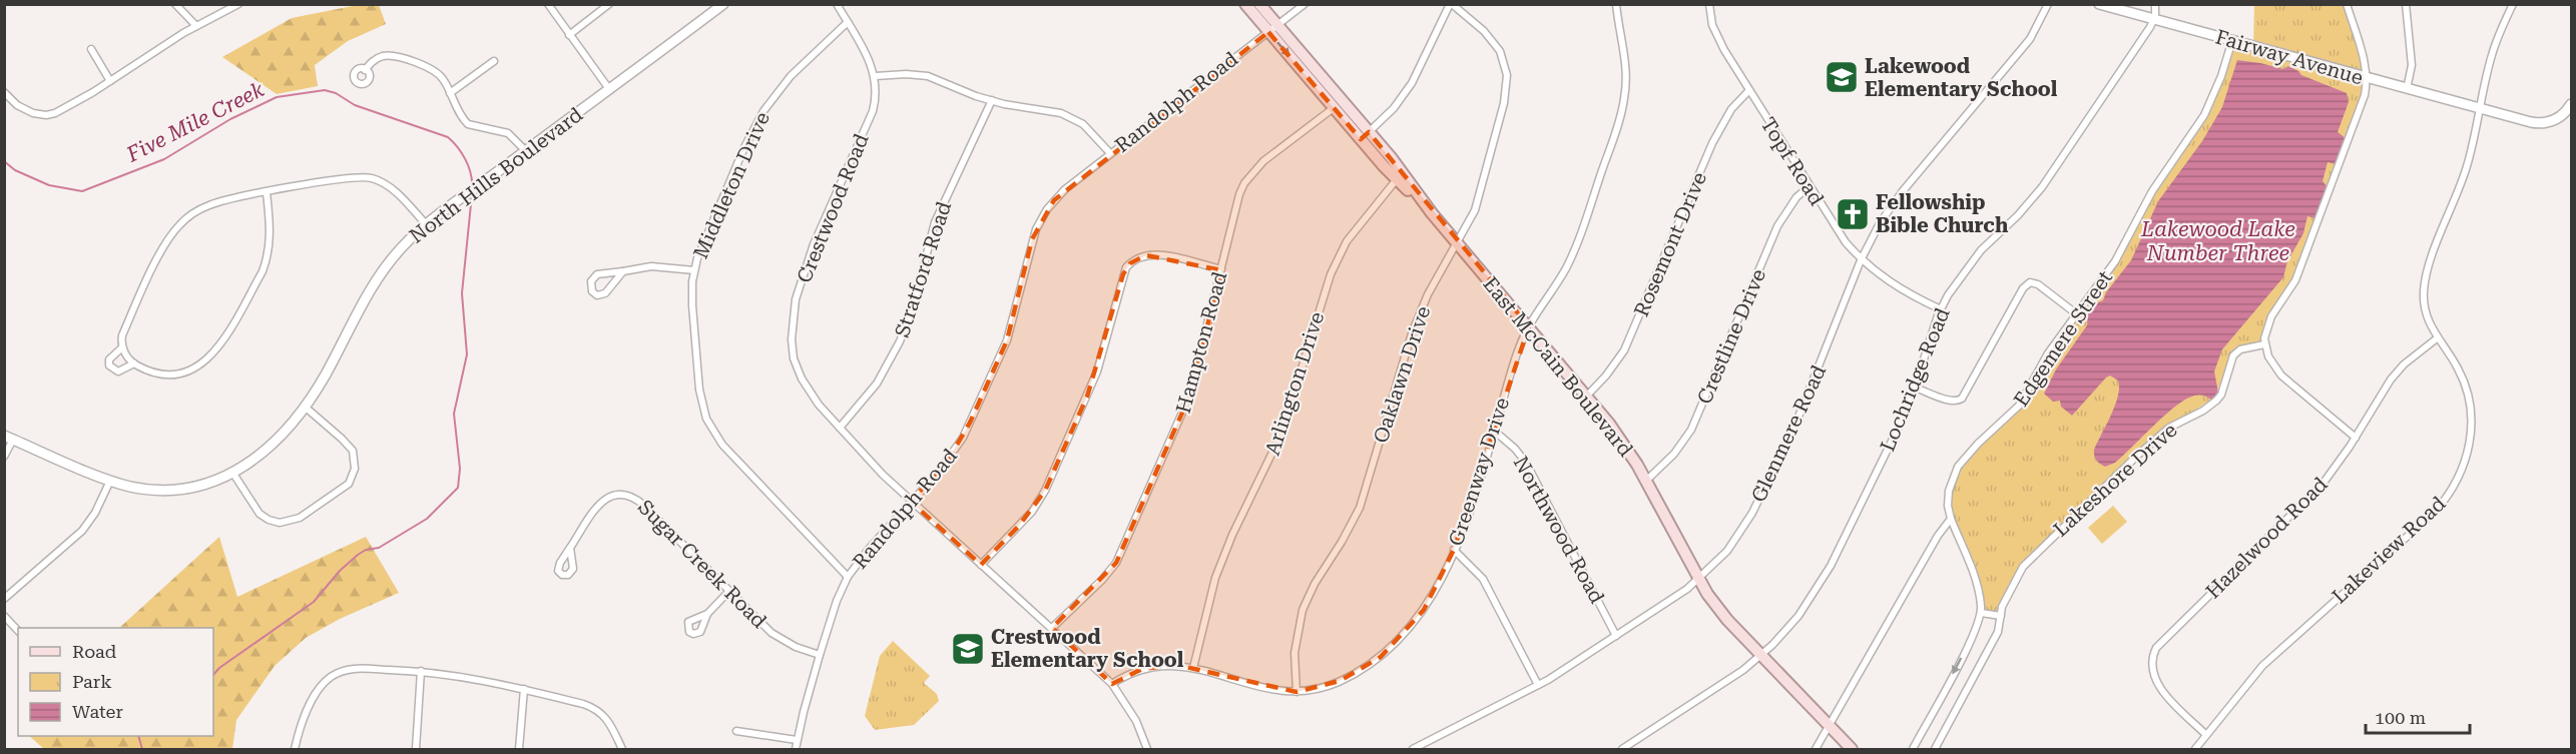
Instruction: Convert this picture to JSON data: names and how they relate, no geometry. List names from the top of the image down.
{
  "streets": {
    "main road": ["East McCain Boulevard"],
    "street": [
      "Fairway Avenue",
      "Randolph Road",
      "Topf Road",
      "North Hills Boulevard",
      "Middleton Drive",
      "Crestwood Road",
      "Rosemont Drive",
      "Stratford Road",
      "Crestline Drive",
      "Edgemere Street",
      "Hampton Road",
      "Oaklawn Drive",
      "Lochridge Road",
      "Arlington Drive",
      "Glenmere Road",
      "Greenway Drive",
      "Lakeshore Drive",
      "Northwood Road",
      "Hazelwood Road",
      "Lakeview Road",
      "Sugar Creek Road"
    ]
  },
  "crossings": [
    ["Fairway Avenue", "Edgemere Street"],
    ["Fairway Avenue", "Lochridge Road"],
    ["Fairway Avenue", "Lakeview Road"],
    ["Randolph Road", "Middleton Drive"],
    ["Randolph Road", "Crestwood Road"],
    ["Randolph Road", "East McCain Boulevard"],
    ["Randolph Road", "Sugar Creek Road"],
    ["Topf Road", "Rosemont Drive"],
    ["Topf Road", "Crestline Drive"],
    ["Topf Road", "Lochridge Road"],
    ["Topf Road", "Glenmere Road"],
    ["Middleton Drive", "Crestwood Road"],
    ["Crestwood Road", "Stratford Road"],
    ["Crestwood Road", "Hampton Road"],
    ["Crestwood Road", "Greenway Drive"],
    ["Rosemont Drive", "East McCain Boulevard"],
    ["Crestline Drive", "East McCain Boulevard"],
    ["Hampton Road", "East McCain Boulevard"],
    ["East McCain Boulevard", "Oaklawn Drive"],
    ["East McCain Boulevard", "Lochridge Road"],
    ["East McCain Boulevard", "Arlington Drive"],
    ["East McCain Boulevard", "Glenmere Road"],
    ["East McCain Boulevard", "Greenway Drive"],
    ["Oaklawn Drive", "Greenway Drive"],
    ["Arlington Drive", "Greenway Drive"],
    ["Glenmere Road", "Northwood Road"],
    ["Greenway Drive", "Northwood Road"],
    ["Hazelwood Road", "Lakeview Road"]
  ],
  "water": ["Five Mile Creek", "Lakewood Lake Number Three"],
  "places": {
    "school or university": ["Lakewood Elementary School", "Crestwood Elementary School"],
    "church": ["Fellowship Bible Church"]
  },
  "legend": ["Road", "Park", "Water"],
  "scale_bar": "100 m"
}
